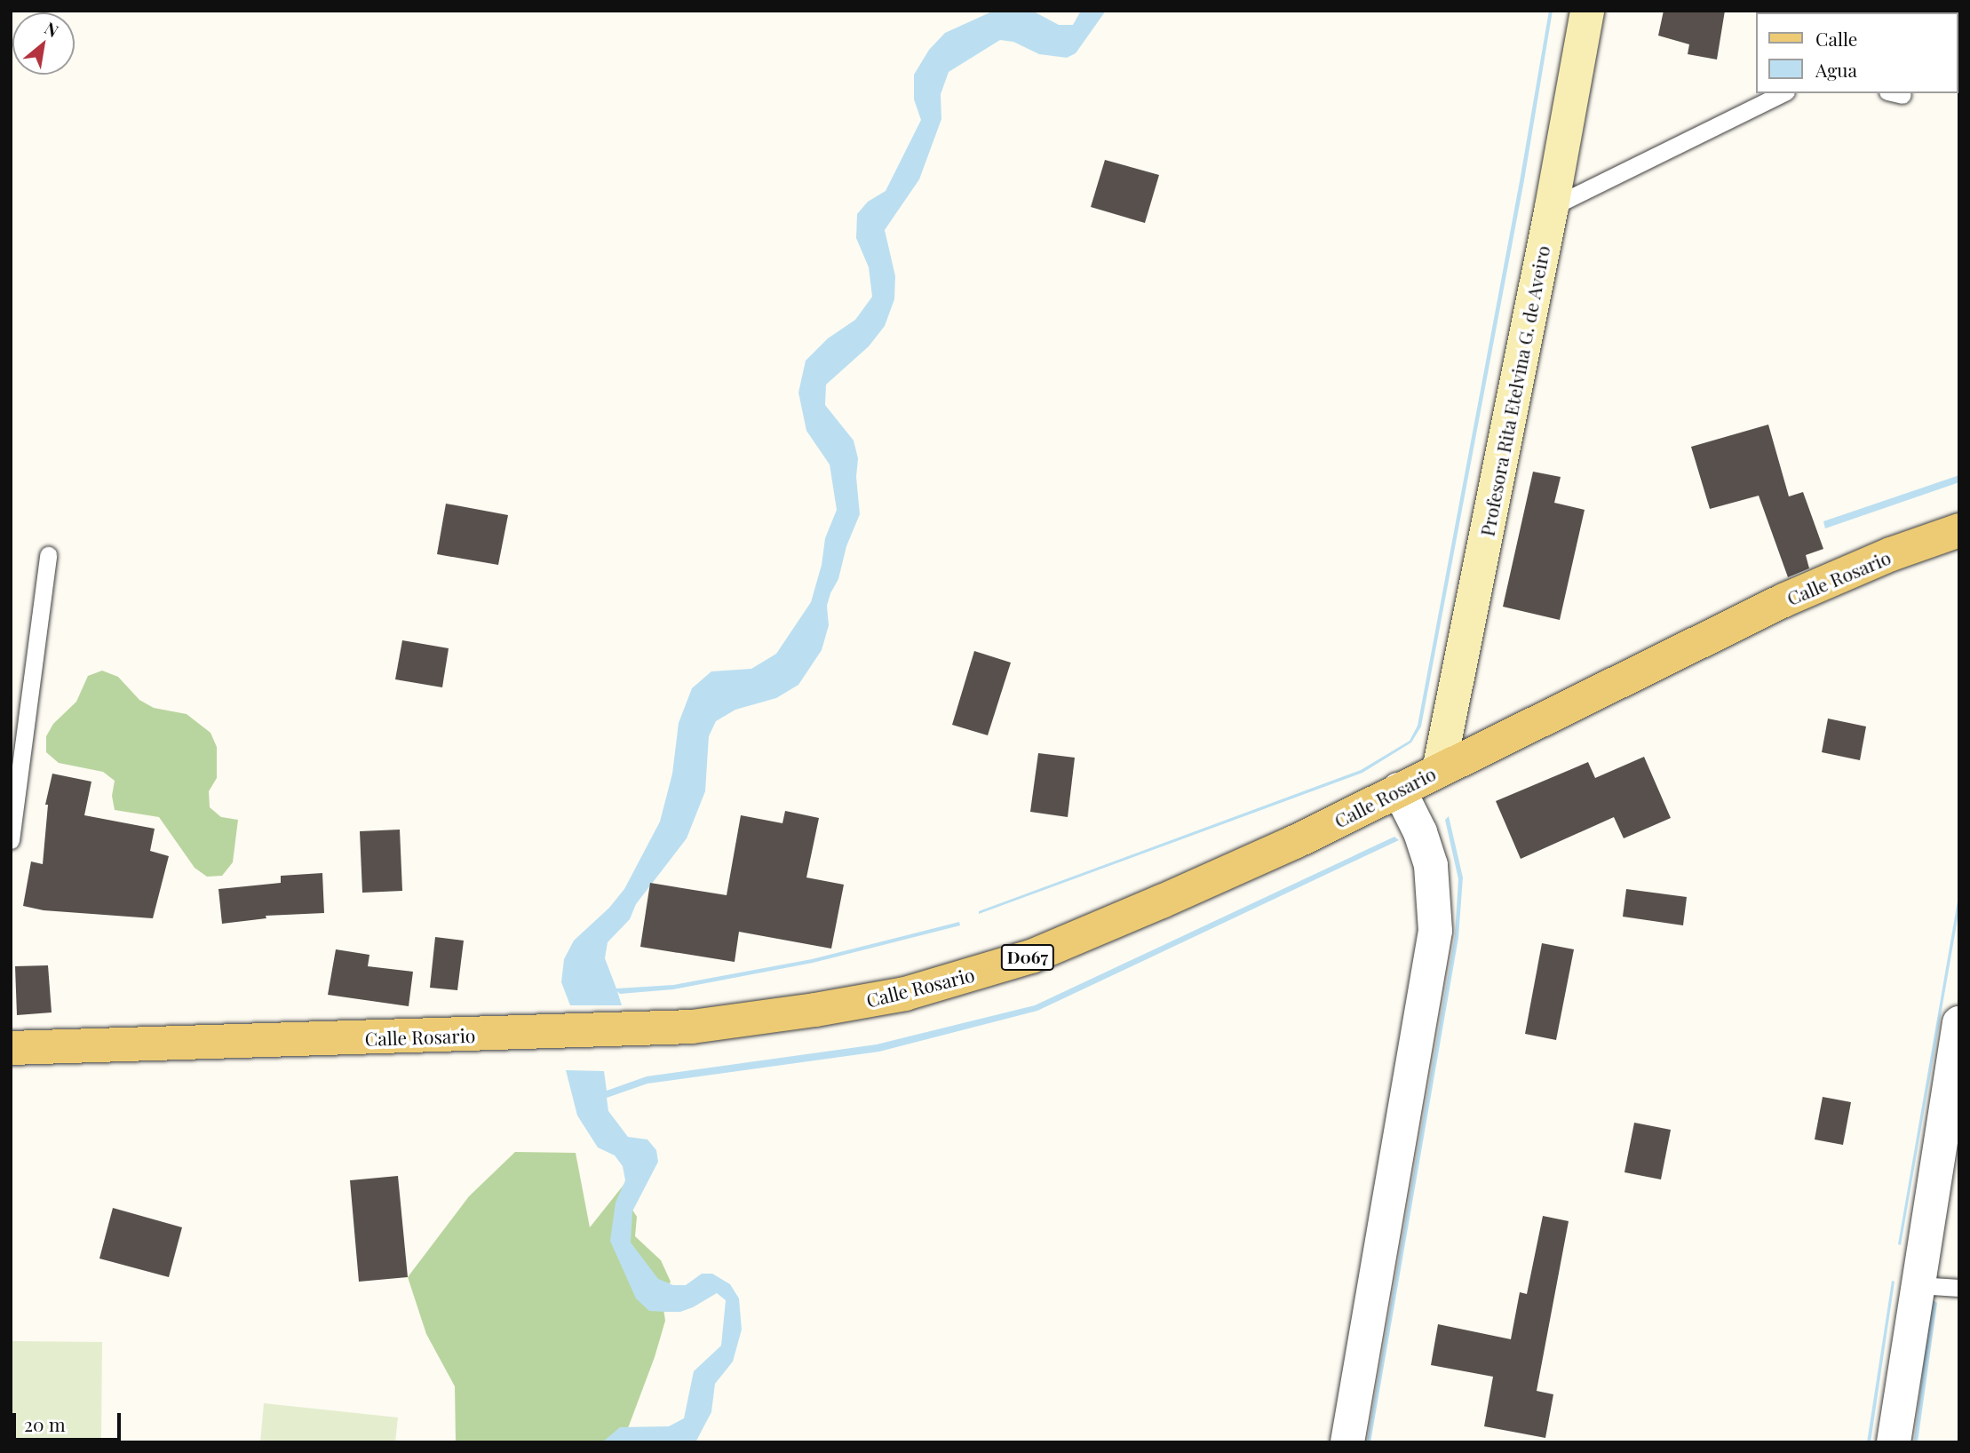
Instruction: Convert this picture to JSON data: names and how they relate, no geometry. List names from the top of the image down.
{
  "streets": {
    "main road": ["Calle Rosario", "D067"],
    "street": ["Profesora Rita Etelvina G. de Aveiro"]
  },
  "crossings": [
    ["Profesora Rita Etelvina G. de Aveiro", "Calle Rosario"]
  ],
  "legend": ["Calle", "Agua"],
  "scale_bar": "20 m",
  "north": "top right"
}
